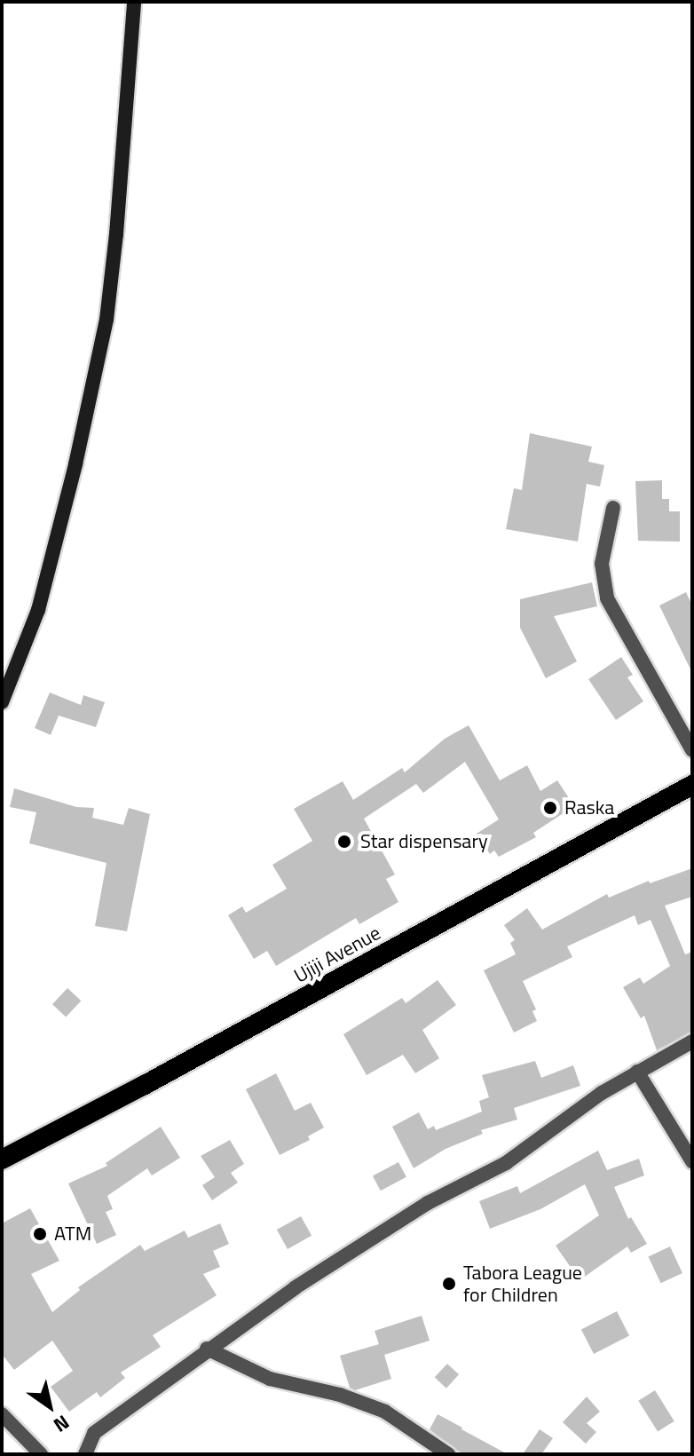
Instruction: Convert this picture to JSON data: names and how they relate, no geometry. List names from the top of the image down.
{
  "streets": {
    "highway": ["Ujiji Avenue"]
  },
  "places": [
    "Raska",
    "Star dispensary",
    "ATM",
    "Tabora League for Children"
  ],
  "north": "bottom right"
}
